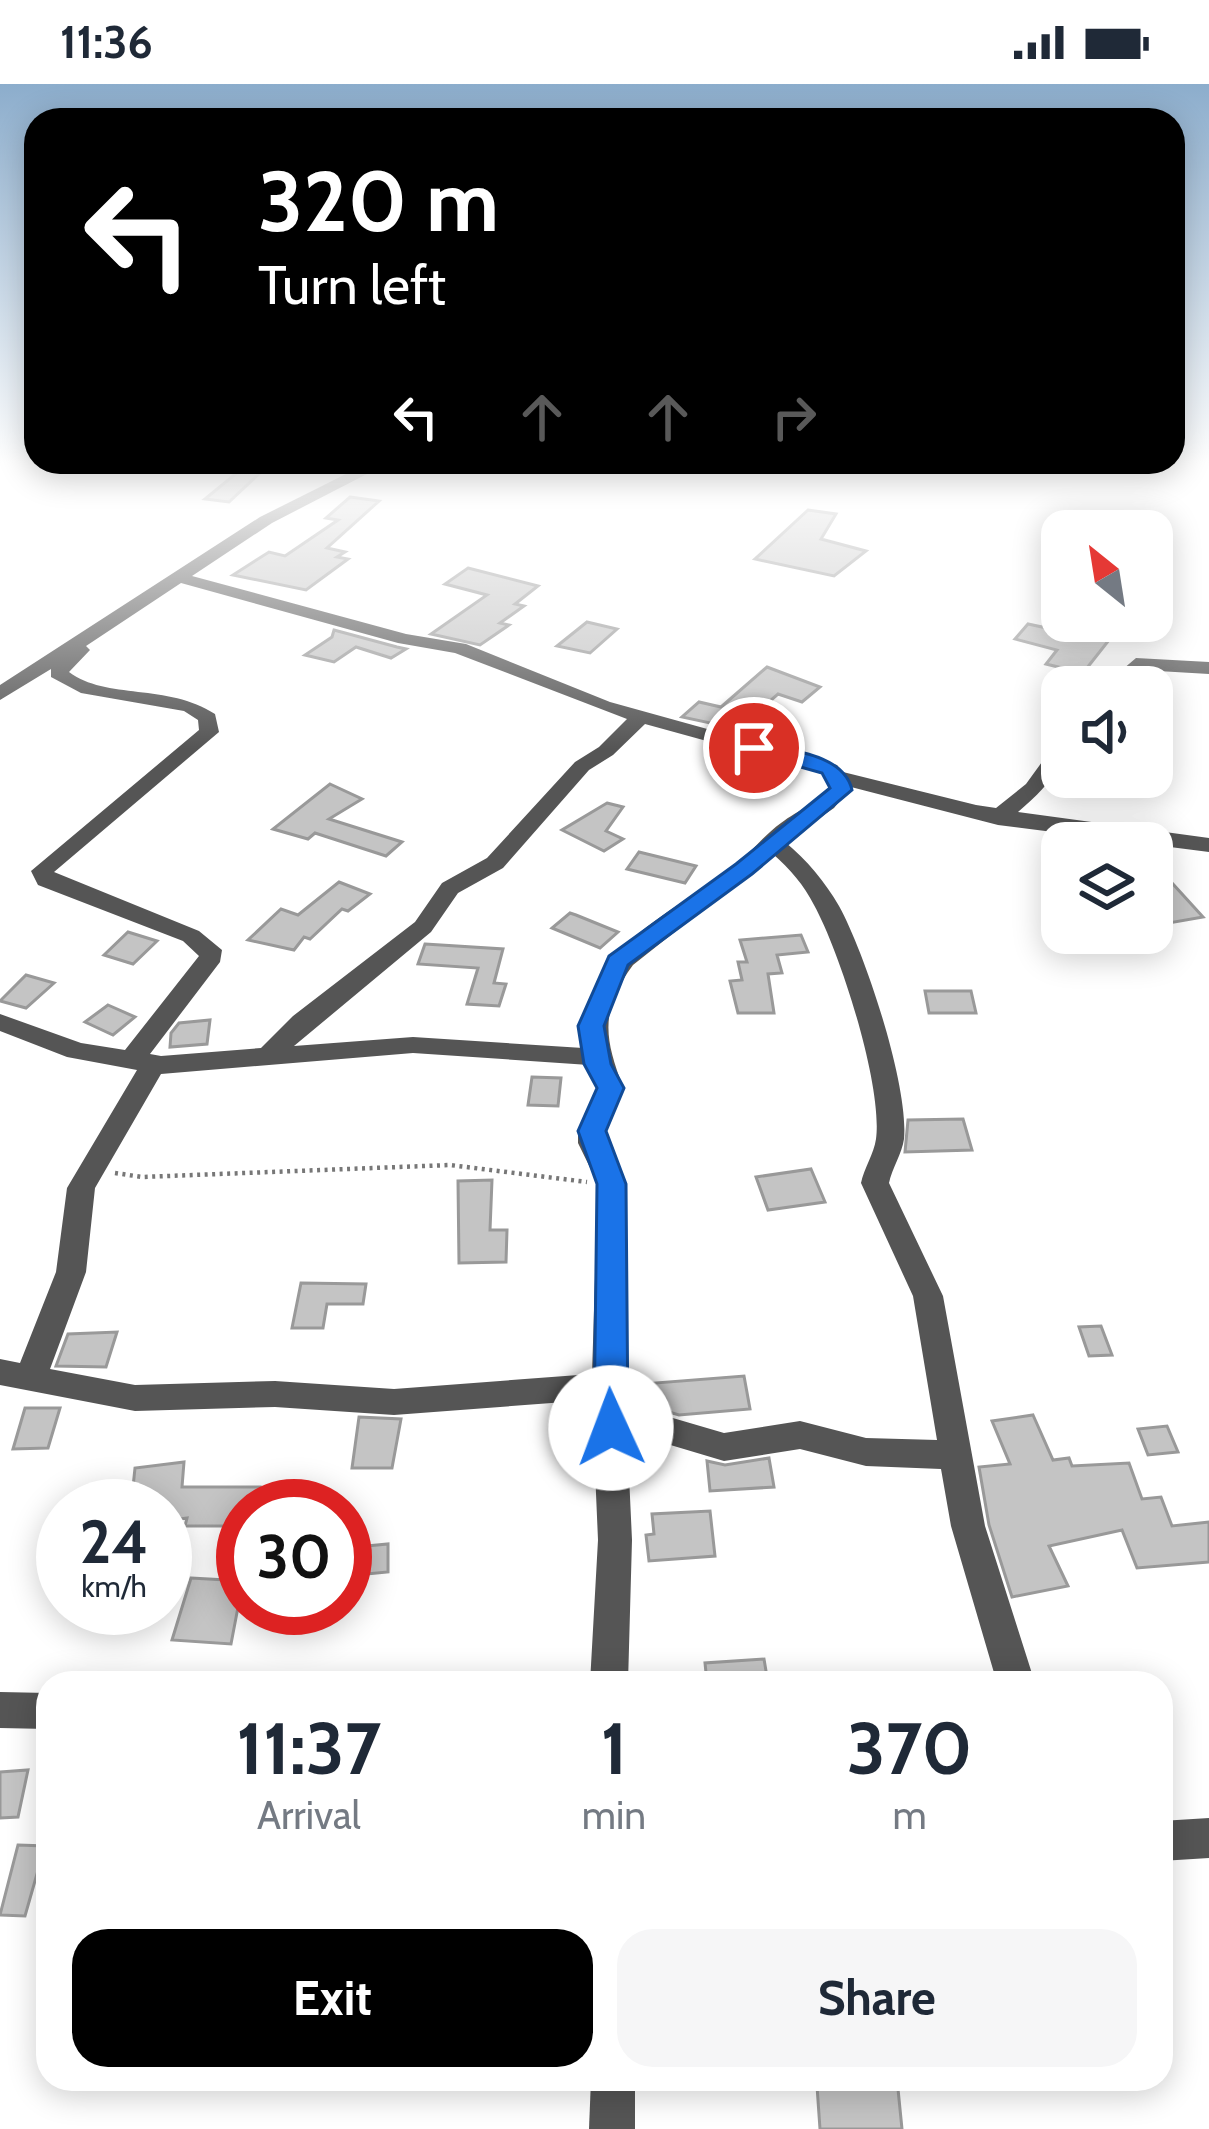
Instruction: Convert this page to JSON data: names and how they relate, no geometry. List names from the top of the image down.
{
  "north": "top left",
  "page": {
    "status": "11:36",
    "turn": ["320 m", "Turn left"],
    "speed": "24 km/h",
    "limit": "30",
    "eta": [
      "11:37",
      "Arrival",
      "1",
      "min",
      "370",
      "m"
    ],
    "buttons": ["Exit", "Share"]
  }
}
